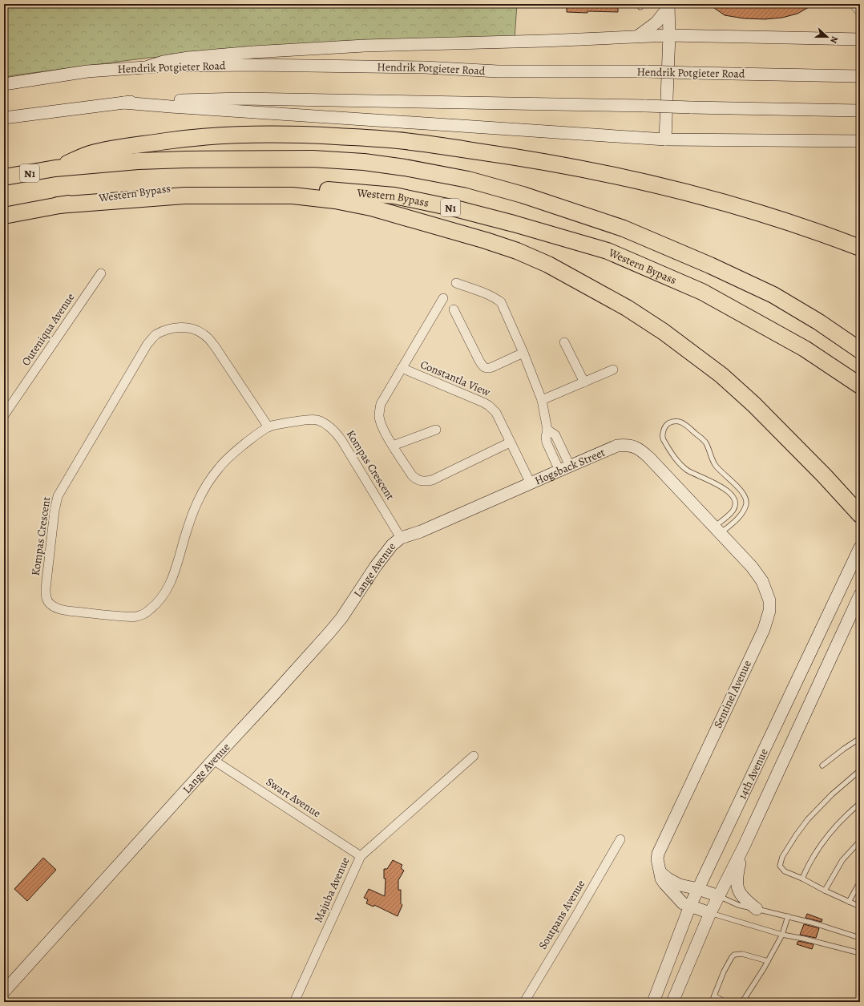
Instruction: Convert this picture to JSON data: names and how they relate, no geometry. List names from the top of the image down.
{
  "streets": {
    "highway": ["N1", "Western Bypass"],
    "main road": [
      "Hendrik Potgieter Road",
      "Hogsback Street",
      "Lange Avenue",
      "Sentinel Avenue",
      "14th Avenue"
    ],
    "street": [
      "Outeniqua Avenue",
      "Constantla View",
      "Kompas Crescent",
      "Swart Avenue",
      "Majuba Avenue",
      "Soutpans Avenue"
    ]
  },
  "crossings": [
    ["Constantla View", "Hogsback Street"],
    ["Kompas Crescent", "Hogsback Street"],
    ["Kompas Crescent", "Lange Avenue"],
    ["Hogsback Street", "Lange Avenue"],
    ["Hogsback Street", "Sentinel Avenue"],
    ["Lange Avenue", "Swart Avenue"],
    ["Sentinel Avenue", "14th Avenue"],
    ["Swart Avenue", "Majuba Avenue"]
  ],
  "north": "right"
}
